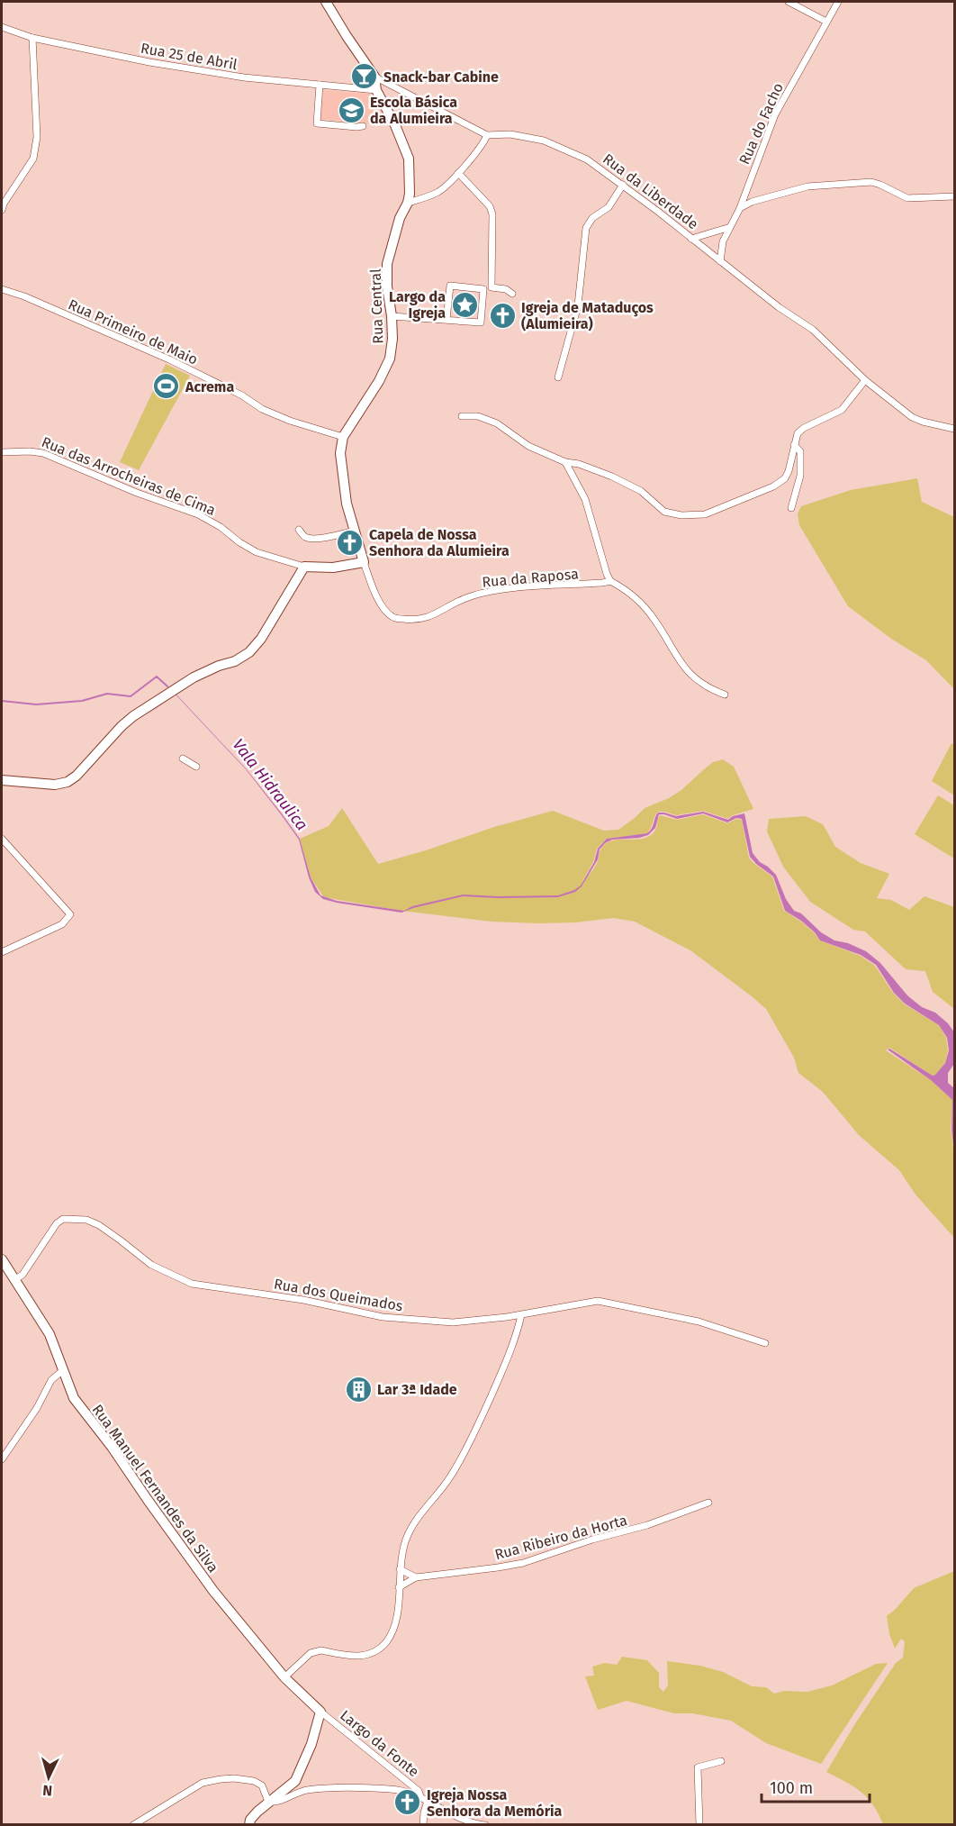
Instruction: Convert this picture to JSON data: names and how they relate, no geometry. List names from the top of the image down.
{
  "streets": {
    "street": [
      "Rua 25 de Abril",
      "Rua do Facho",
      "Rua da Liberdade",
      "Rua Central",
      "Rua Primeiro de Maio",
      "Rua das Arrocheiras de Cima",
      "Rua da Raposa",
      "Rua dos Queimados",
      "Rua Manuel Fernandes da Silva",
      "Rua Ribeiro da Horta",
      "Largo da Fonte"
    ]
  },
  "crossings": [
    ["Rua 25 de Abril", "Rua Central"],
    ["Rua do Facho", "Rua da Liberdade"],
    ["Rua da Liberdade", "Rua Central"],
    ["Rua Central", "Rua Primeiro de Maio"],
    ["Rua Central", "Rua das Arrocheiras de Cima"],
    ["Rua Central", "Rua da Raposa"],
    ["Rua das Arrocheiras de Cima", "Rua da Raposa"],
    ["Rua dos Queimados", "Rua Manuel Fernandes da Silva"],
    ["Rua Manuel Fernandes da Silva", "Largo da Fonte"]
  ],
  "water": ["Vala Hidraulica"],
  "places": {
    "bar": ["Snack-bar Cabine"],
    "school or university": ["Escola Básica da Alumieira"],
    "place": ["Largo da Igreja"],
    "church": ["Igreja de Mataduços (Alumieira)", "Capela de Nossa Senhora da Alumieira", "Igreja Nossa Senhora da Memória"],
    "sports": ["Acrema"],
    "building": ["Lar 3ª Idade"]
  },
  "scale_bar": "100 m",
  "north": "bottom"
}
